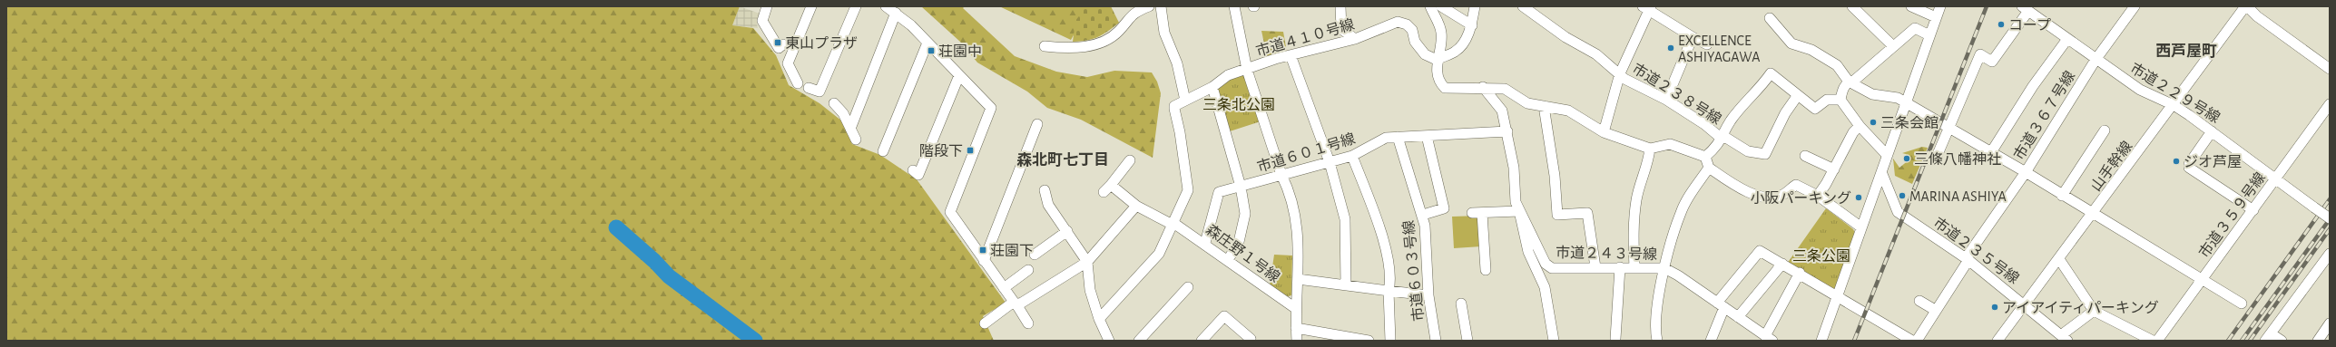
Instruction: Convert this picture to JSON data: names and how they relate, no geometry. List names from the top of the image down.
{
  "streets": {
    "street": [
      "市道４１０号線",
      "市道２２９号線",
      "市道２３８号線",
      "市道３６７号線",
      "市道６０１号線",
      "山手幹線",
      "市道３５９号線",
      "市道２３５号線",
      "森庄野１号線",
      "市道２４３号線",
      "市道６０３号線"
    ]
  },
  "crossings": [
    ["市道２２９号線", "市道３６７号線"],
    ["市道２２９号線", "山手幹線"],
    ["市道２２９号線", "市道３５９号線"],
    ["市道３６７号線", "市道２３５号線"],
    ["市道６０１号線", "森庄野１号線"],
    ["市道６０１号線", "市道２４３号線"],
    ["市道６０１号線", "市道６０３号線"],
    ["山手幹線", "市道２３５号線"]
  ],
  "districts": ["西芦屋町", "森北町七丁目"],
  "parks": ["三条北公園", "三条公園"],
  "places": {
    "other": [
      "コープ",
      "EXCELLENCE ASHIYAGAWA",
      "三条会館",
      "三條八幡神社",
      "ジオ芦屋",
      "MARINA ASHIYA",
      "小阪パーキング",
      "アイアイティパーキング"
    ],
    "transit": [
      "東山プラザ",
      "荘園中",
      "階段下",
      "荘園下"
    ]
  }
}
